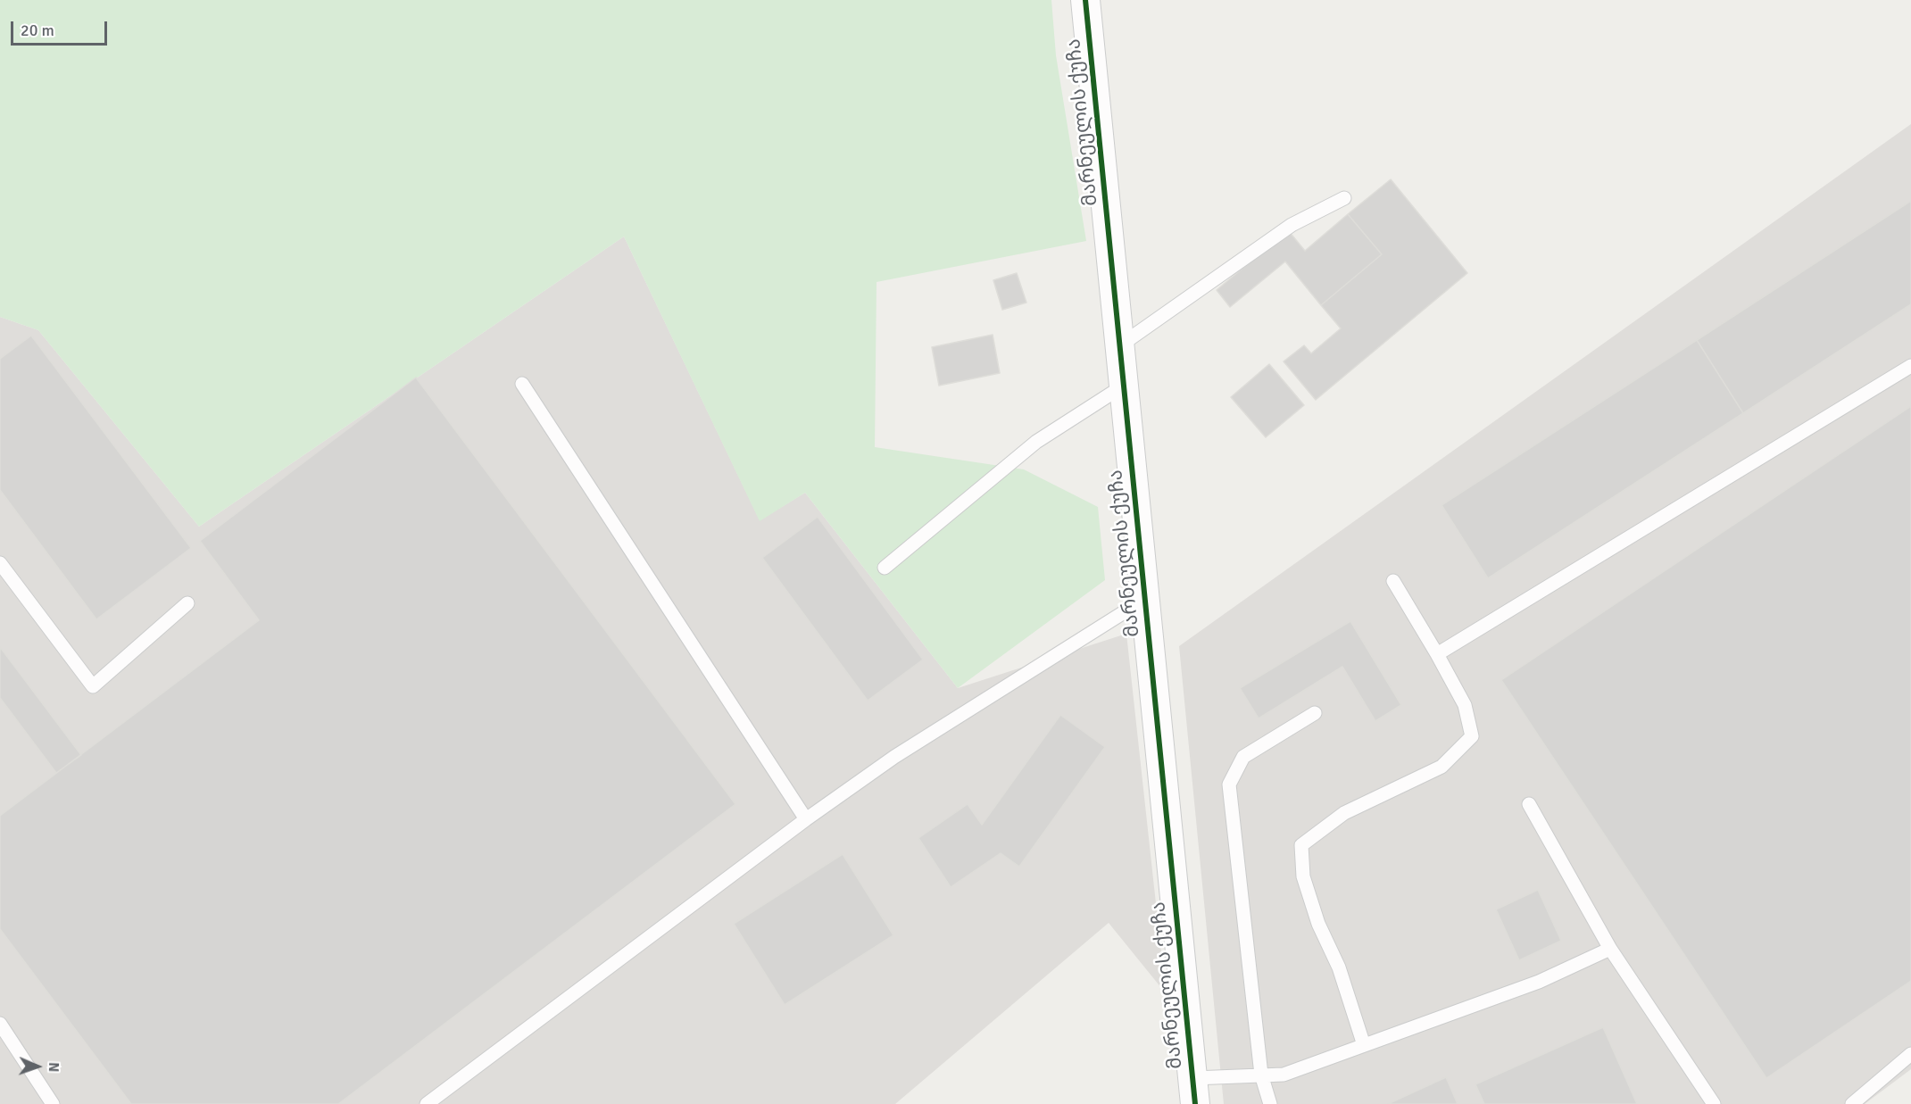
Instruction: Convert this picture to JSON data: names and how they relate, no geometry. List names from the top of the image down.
{
  "streets": {
    "street": ["მარნეულის ქუჩა"]
  },
  "scale_bar": "20 m",
  "north": "right"
}
